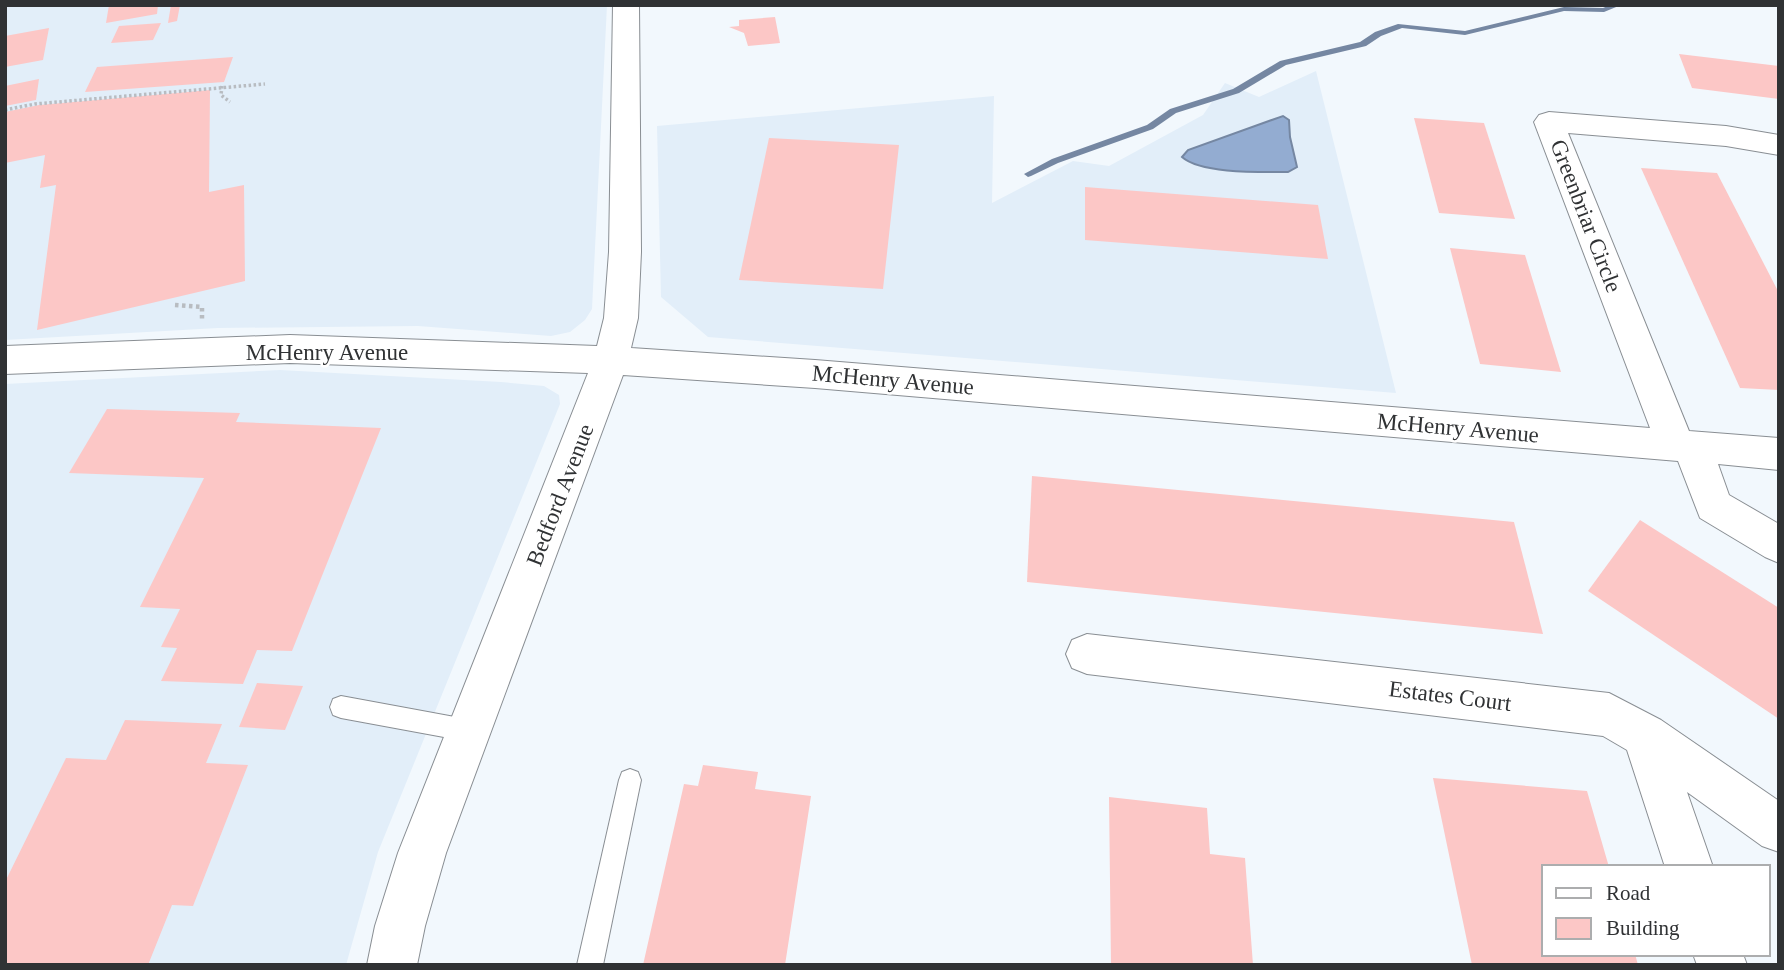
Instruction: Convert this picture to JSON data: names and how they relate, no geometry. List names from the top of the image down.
{
  "streets": {
    "street": [
      "Greenbriar Circle",
      "McHenry Avenue",
      "Bedford Avenue",
      "Estates Court"
    ]
  },
  "crossings": [
    ["Greenbriar Circle", "McHenry Avenue"],
    ["McHenry Avenue", "Bedford Avenue"]
  ],
  "legend": ["Road", "Building"]
}
